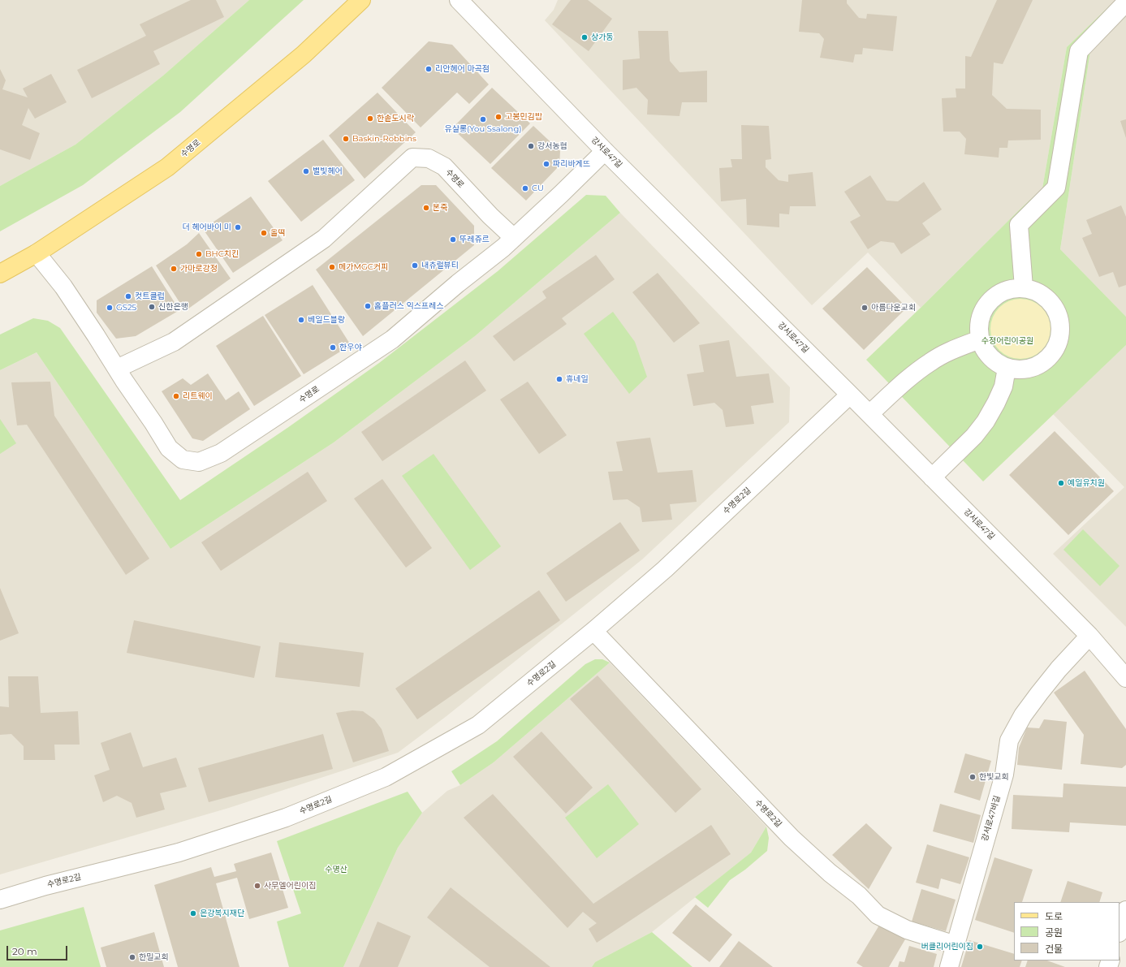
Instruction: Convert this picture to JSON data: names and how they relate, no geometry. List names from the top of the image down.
{
  "streets": {
    "main road": ["수명로"],
    "street": ["강서로47길", "수명로2길", "강서로47바길"]
  },
  "crossings": [
    ["수명로", "강서로47길"],
    ["강서로47길", "수명로2길"],
    ["강서로47길", "강서로47바길"],
    ["수명로2길", "강서로47바길"]
  ],
  "parks": ["수정어린이공원", "수명산"],
  "places": [
    "상가동",
    "리안헤어 마곡점",
    "고봉민김밥",
    "한솥도시락",
    "유살롱(You Ssalong)",
    "Baskin-Robbins",
    "강서농협",
    "파리바게뜨",
    "별빛헤어",
    "CU",
    "본죽",
    "더 헤어바이 미",
    "올떡",
    "뚜레쥬르",
    "BHC치킨",
    "내츄럴뷰티",
    "메가MGC커피",
    "가마로강정",
    "컷트클럽",
    "홈플러스 익스프레스",
    "신한은행",
    "GS25",
    "아름다운교회",
    "베일드블랑",
    "한우야",
    "휴네일",
    "리트웨이",
    "예일유치원",
    "한빛교회",
    "사무엘어린이집",
    "은강복지재단",
    "버클리어린이집",
    "한밀교회"
  ],
  "legend": ["도로", "공원", "건물"],
  "scale_bar": "20 m"
}
